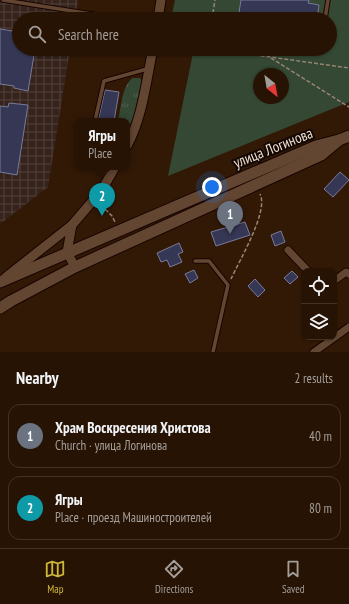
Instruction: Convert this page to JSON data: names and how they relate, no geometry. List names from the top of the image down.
{
  "streets": {
    "main road": ["улица Логинова"]
  },
  "north": "bottom right",
  "page": {
    "search": "Search here",
    "popup": ["Ягры", "Place"],
    "pins": ["2", "1"],
    "heading": ["Nearby", "2 results"],
    "list": [
      {
        "mark": "1",
        "name": "Храм Воскресения Христова",
        "note": "Church · улица Логинова",
        "value": "40 m"
      },
      {
        "mark": "2",
        "name": "Ягры",
        "note": "Place · проезд Машиностроителей",
        "value": "80 m"
      }
    ],
    "nav": ["Map", "Directions", "Saved"]
  }
}
